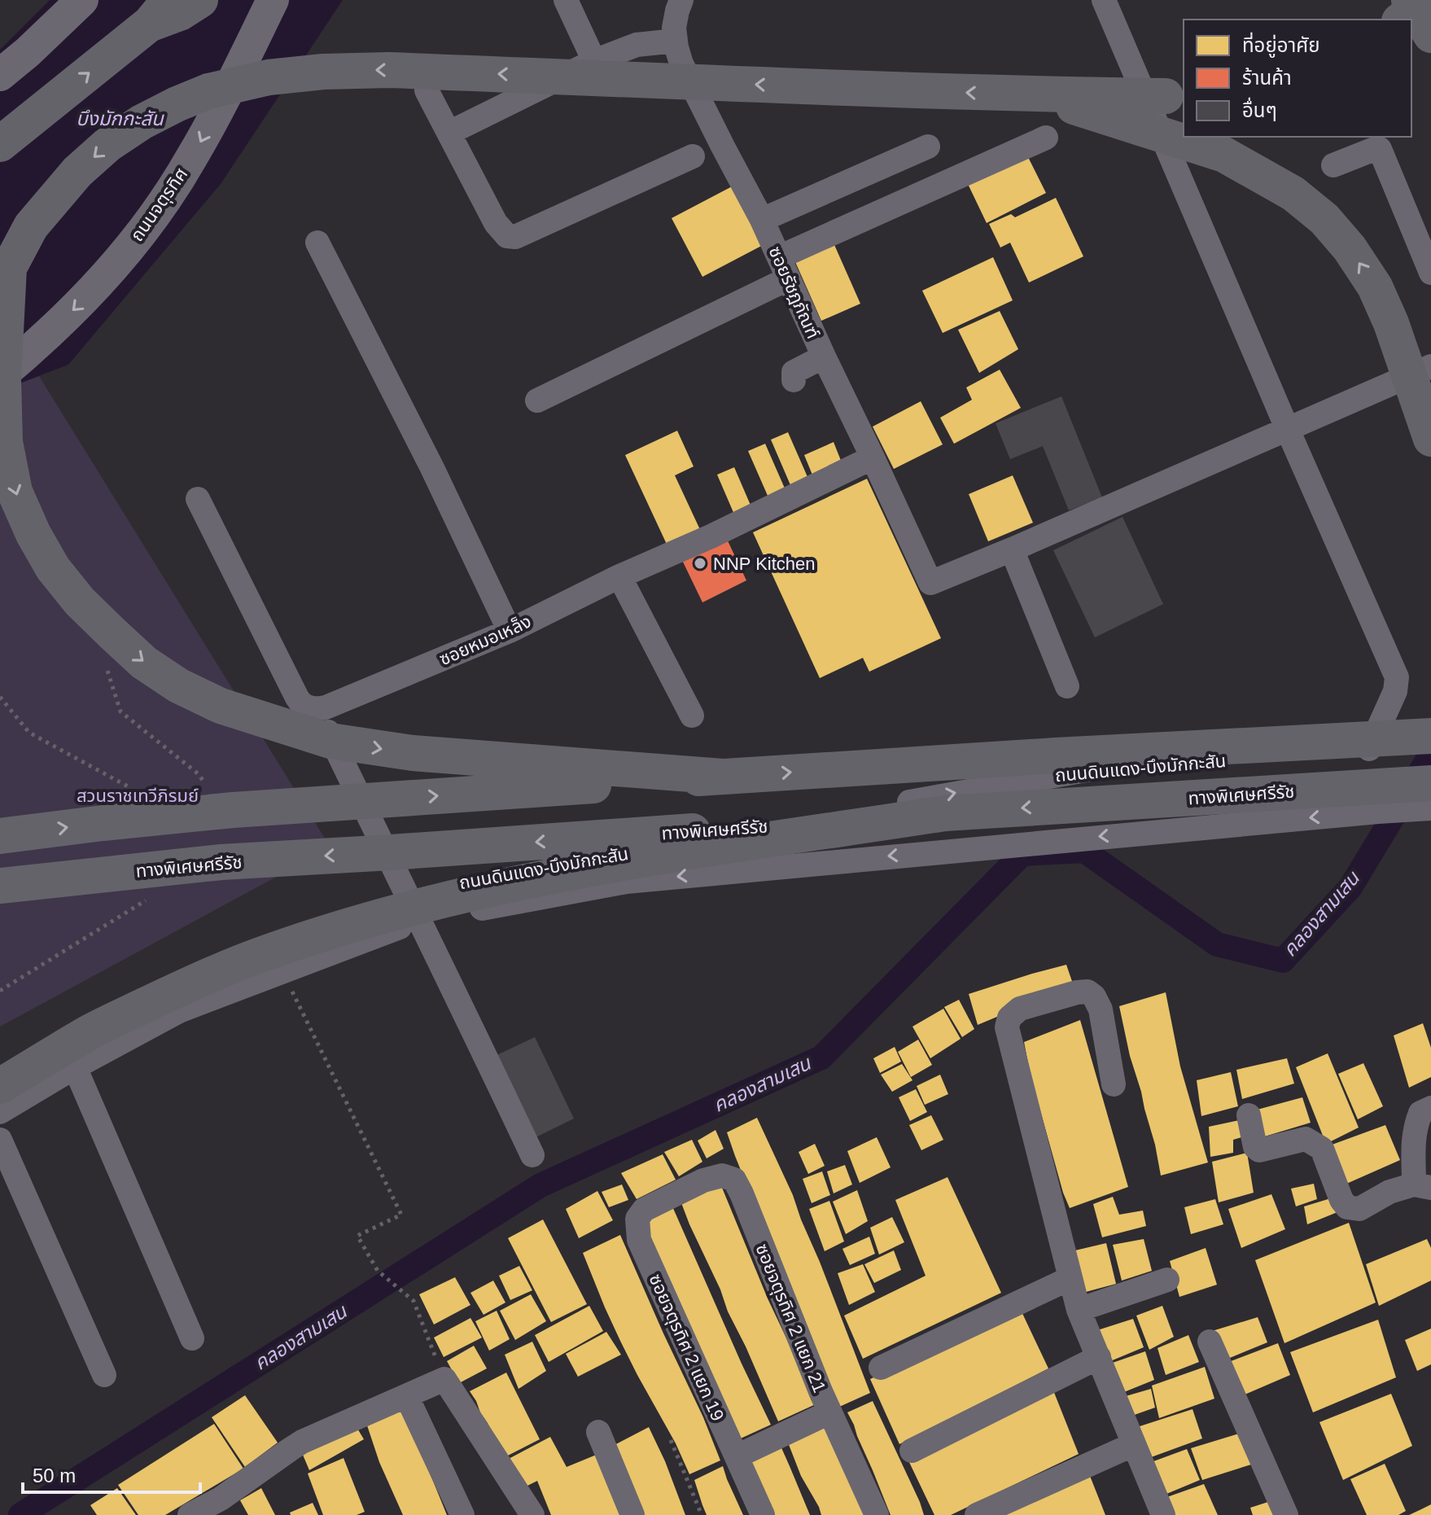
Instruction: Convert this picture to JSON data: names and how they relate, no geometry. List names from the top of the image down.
{
  "streets": {
    "highway": ["ทางพิเศษศรีรัช"],
    "main road": ["ถนนจตุรทิศ"],
    "street": [
      "ซอยรัชฎภัณฑ์",
      "ซอยหมอเหล็ง",
      "ถนนดินแดง-บึงมักกะสัน",
      "ซอยจตุรทิศ 2 แยก 21",
      "ซอยจตุรทิศ 2 แยก 19"
    ]
  },
  "crossings": [
    ["ซอยรัชฎภัณฑ์", "ซอยหมอเหล็ง"],
    ["ซอยจตุรทิศ 2 แยก 21", "ซอยจตุรทิศ 2 แยก 19"]
  ],
  "one_way": ["ถนนจตุรทิศ"],
  "water": ["บึงมักกะสัน", "คลองสามเสน"],
  "parks": ["สวนราชเทวีภิรมย์"],
  "places": ["NNP Kitchen"],
  "legend": ["ที่อยู่อาศัย", "ร้านค้า", "อื่นๆ"],
  "scale_bar": "50 m"
}
